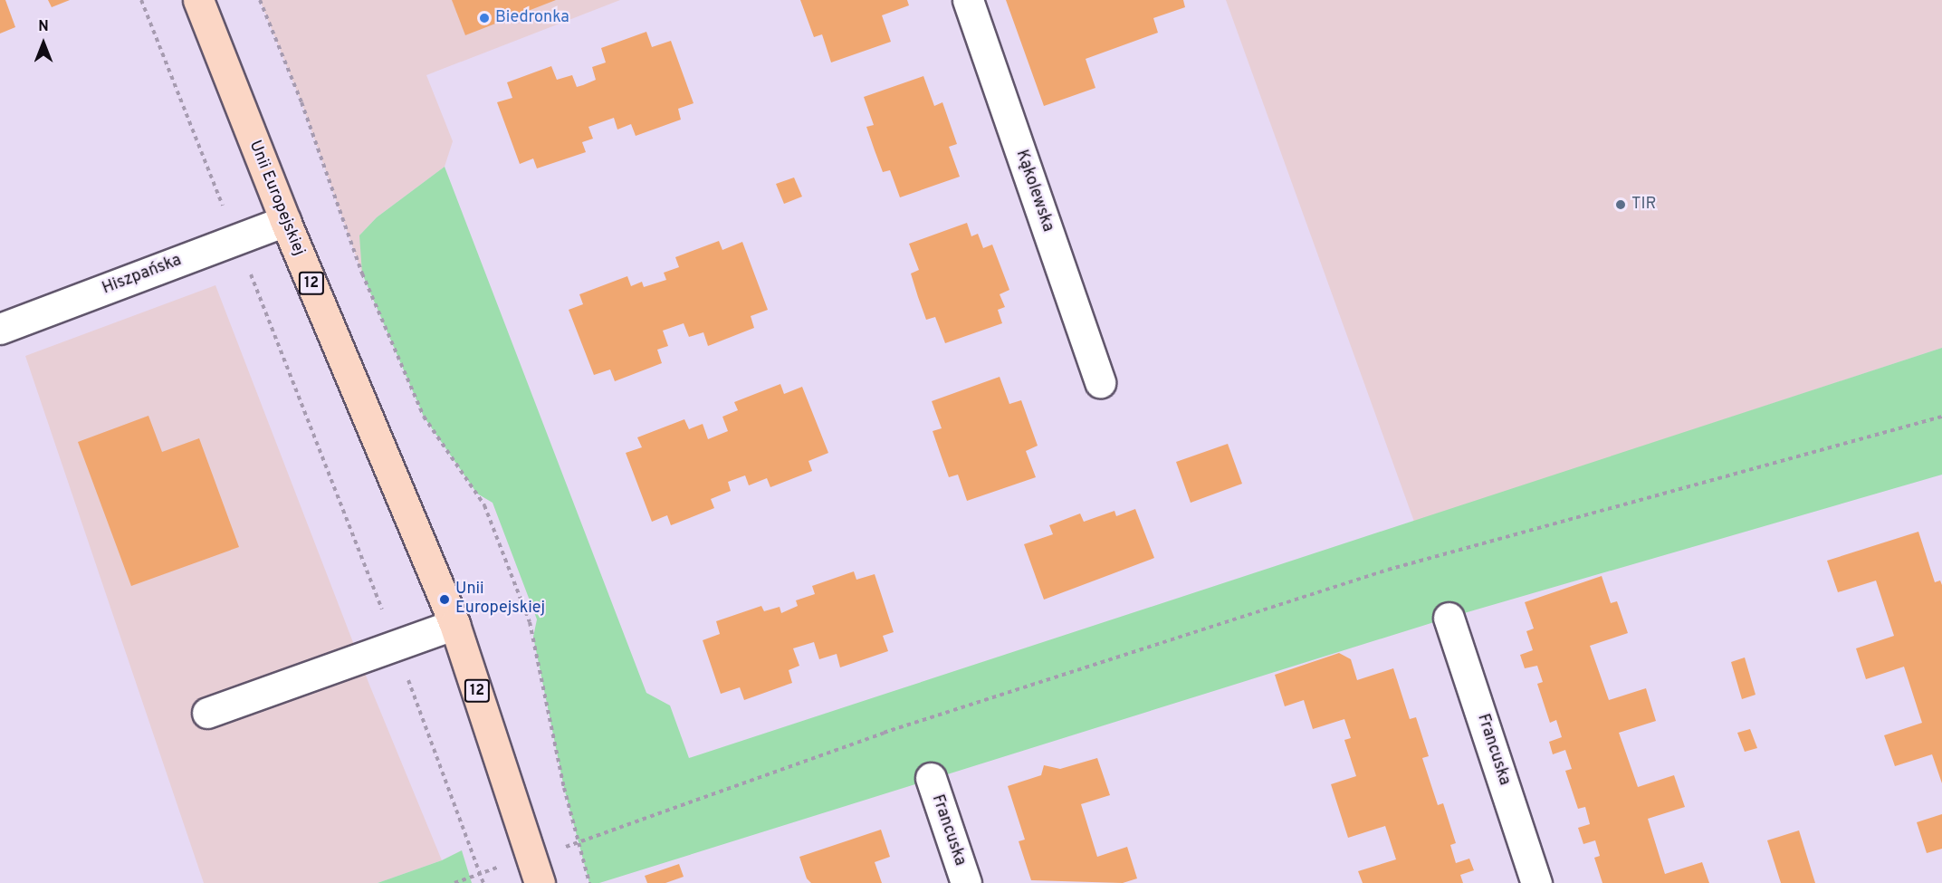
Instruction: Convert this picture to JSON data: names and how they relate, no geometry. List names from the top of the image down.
{
  "streets": {
    "main road": ["Unii Europejskiej", "12"],
    "street": ["Kąkolewska", "Hiszpańska", "Francuska"]
  },
  "crossings": [
    ["Unii Europejskiej", "Hiszpańska"]
  ],
  "places": ["Biedronka", "TIR", "Unii Europejskiej"],
  "north": "top"
}
